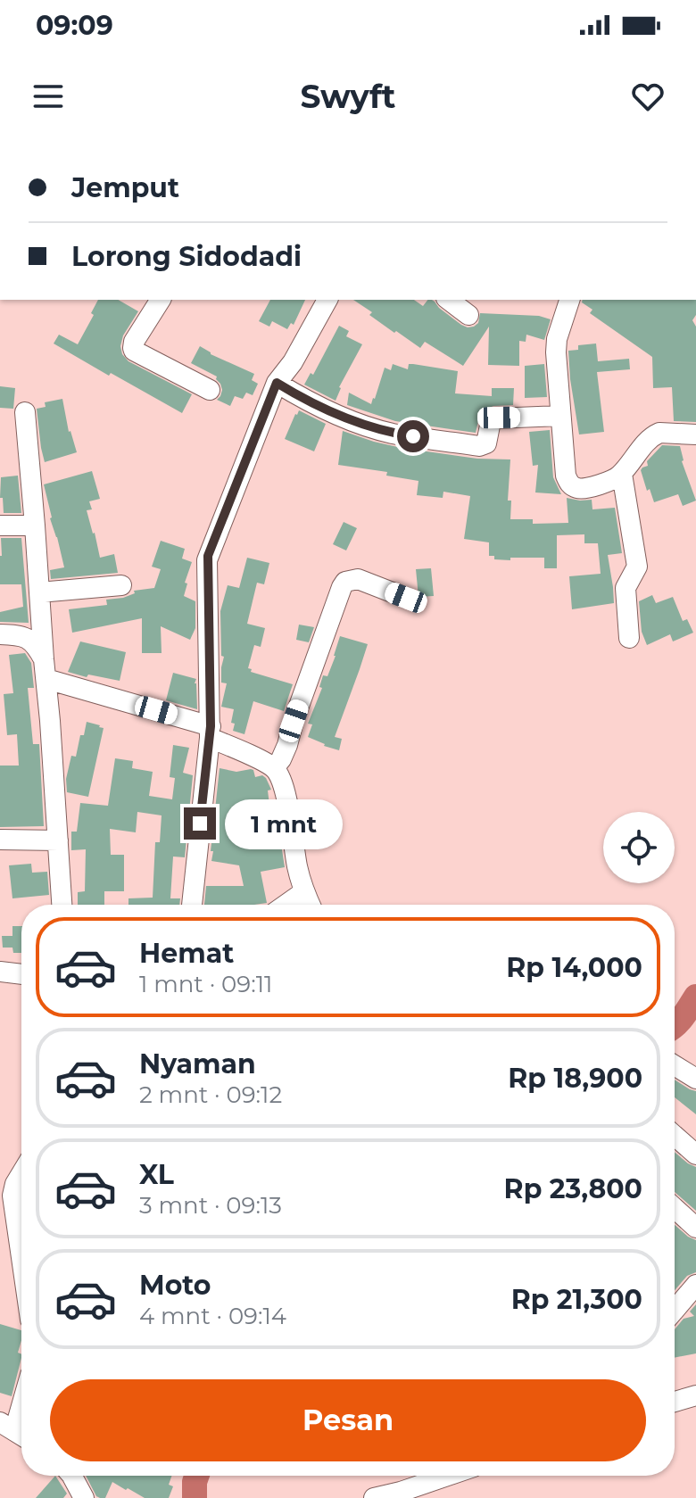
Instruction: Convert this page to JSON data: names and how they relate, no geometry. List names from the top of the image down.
{
  "page": {
    "status": "09:09",
    "header": "Swyft",
    "banner": ["Jemput", "Lorong Sidodadi"],
    "bubble": "1 mnt",
    "list": [
      {
        "name": "Hemat",
        "note": "1 mnt · 09:11",
        "value": "Rp 14,000"
      },
      {
        "name": "Nyaman",
        "note": "2 mnt · 09:12",
        "value": "Rp 18,900"
      },
      {
        "name": "XL",
        "note": "3 mnt · 09:13",
        "value": "Rp 23,800"
      },
      {
        "name": "Moto",
        "note": "4 mnt · 09:14",
        "value": "Rp 21,300"
      }
    ],
    "buttons": "Pesan"
  }
}
